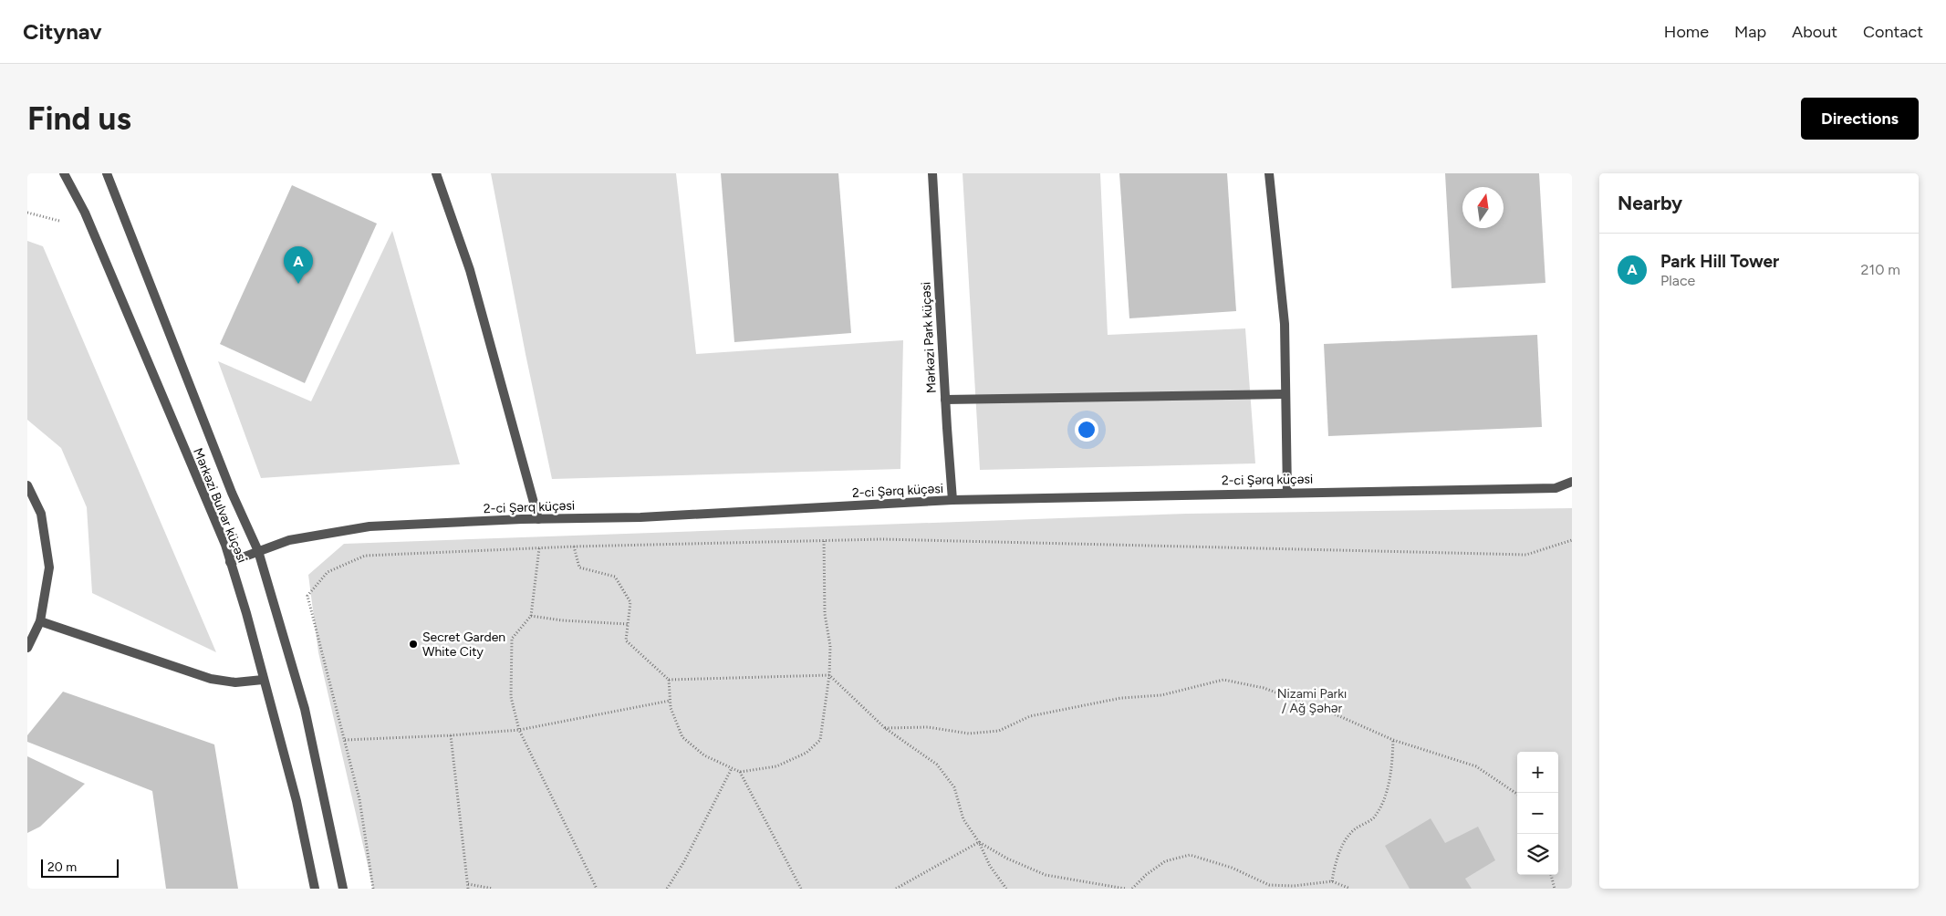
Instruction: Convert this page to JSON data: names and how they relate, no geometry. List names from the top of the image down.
{
  "streets": {
    "street": ["Mərkəzi Park küçəsi", "2-ci Şərq küçəsi", "Mərkəzi Bulvar küçəsi"]
  },
  "crossings": [
    ["Mərkəzi Park küçəsi", "2-ci Şərq küçəsi"],
    ["2-ci Şərq küçəsi", "Mərkəzi Bulvar küçəsi"]
  ],
  "parks": ["Nizami Parkı / Ağ Şəhər"],
  "places": ["Secret Garden White City"],
  "scale_bar": "20 m",
  "north": "top",
  "page": {
    "header": "Citynav",
    "nav": [
      "Home",
      "Map",
      "About",
      "Contact"
    ],
    "buttons": "Directions",
    "title": "Find us",
    "heading": "Nearby",
    "list": [
      {
        "mark": "A",
        "name": "Park Hill Tower",
        "note": "Place",
        "value": "210 m"
      }
    ],
    "pins": "A",
    "map_buttons": ["+", "−"],
    "scale": "20 m"
  }
}
